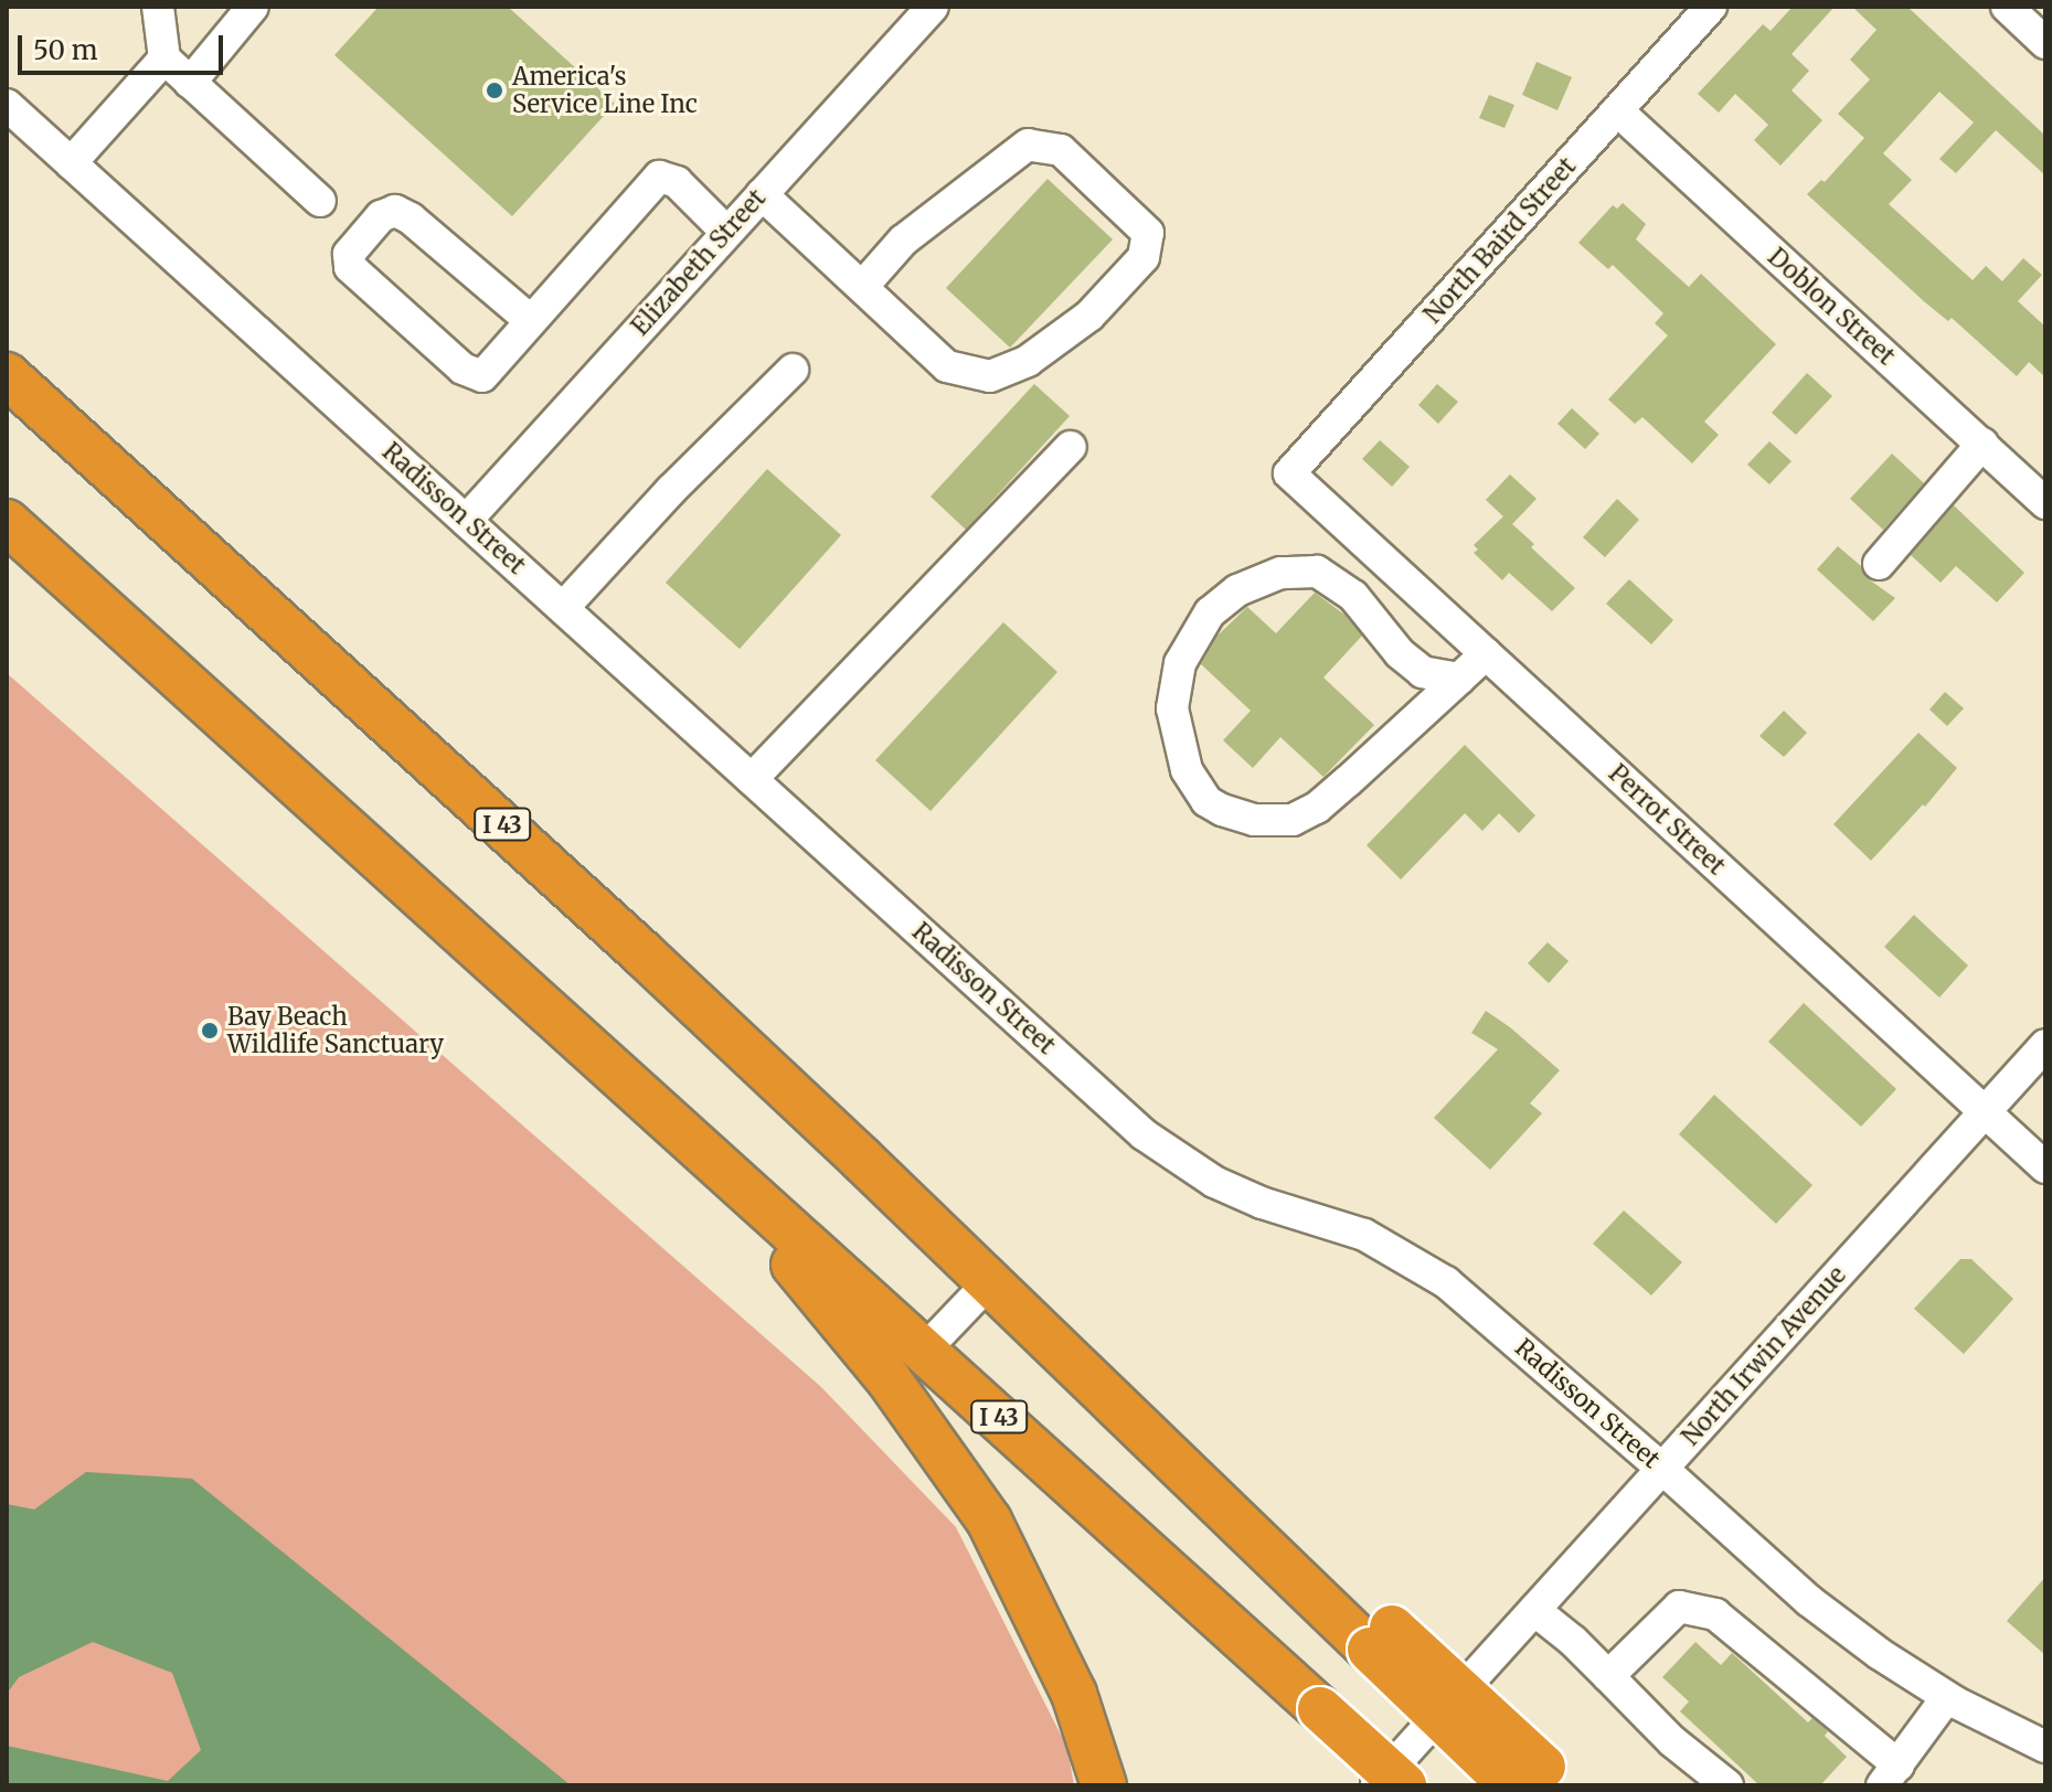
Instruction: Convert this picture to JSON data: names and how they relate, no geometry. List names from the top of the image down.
{
  "streets": {
    "highway": ["I 43"],
    "street": [
      "North Baird Street",
      "Elizabeth Street",
      "Doblon Street",
      "Radisson Street",
      "Perrot Street",
      "North Irwin Avenue"
    ]
  },
  "crossings": [
    ["North Baird Street", "Doblon Street"],
    ["North Baird Street", "Perrot Street"],
    ["Elizabeth Street", "Radisson Street"],
    ["Radisson Street", "North Irwin Avenue"],
    ["Perrot Street", "North Irwin Avenue"]
  ],
  "places": ["America's Service Line Inc", "Bay Beach Wildlife Sanctuary"],
  "scale_bar": "50 m"
}
